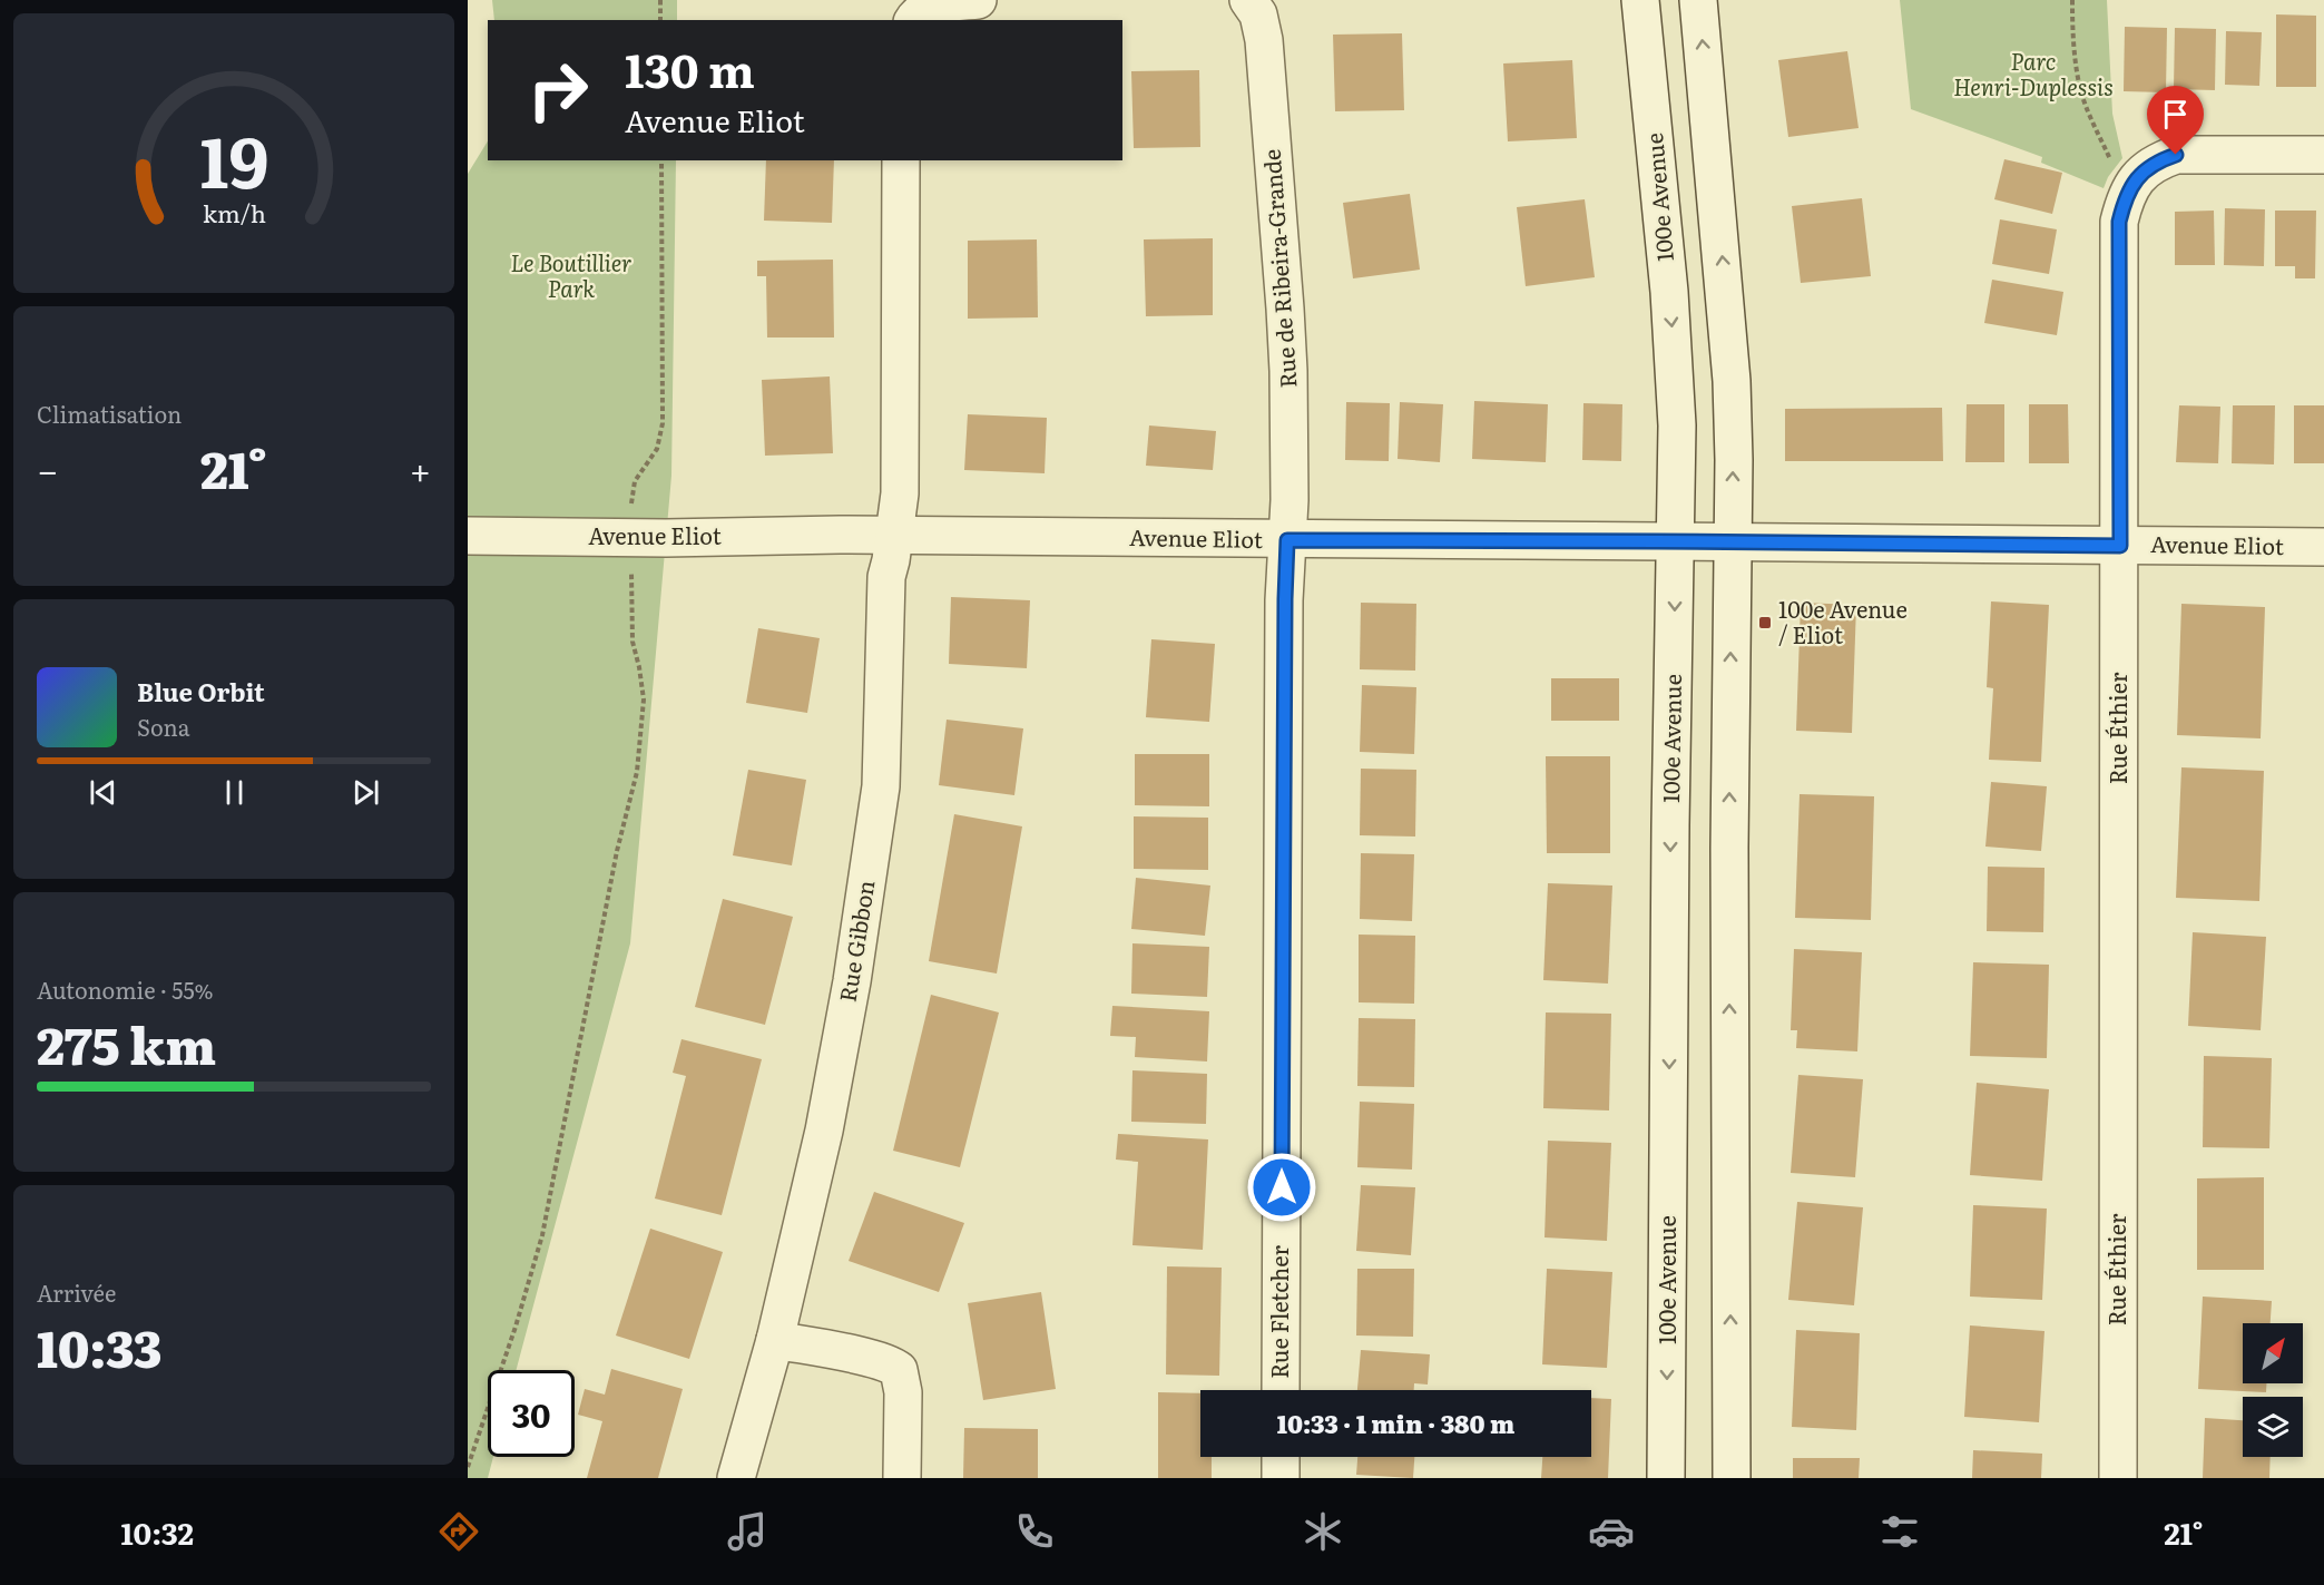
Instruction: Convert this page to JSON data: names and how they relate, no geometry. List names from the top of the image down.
{
  "streets": {
    "street": [
      "100e Avenue",
      "Rue de Ribeira-Grande",
      "Avenue Eliot",
      "Rue Éthier",
      "Rue Gibbon",
      "Rue Fletcher"
    ]
  },
  "crossings": [
    ["100e Avenue", "Avenue Eliot"],
    ["Rue de Ribeira-Grande", "Avenue Eliot"],
    ["Rue de Ribeira-Grande", "Rue Fletcher"],
    ["Avenue Eliot", "Rue Éthier"],
    ["Avenue Eliot", "Rue Gibbon"],
    ["Avenue Eliot", "Rue Fletcher"]
  ],
  "parks": ["Parc Henri-Duplessis", "Le Boutillier Park"],
  "places": {
    "transit": ["100e Avenue / Eliot"]
  },
  "north": "top right",
  "page": {
    "turn": ["130 m", "Avenue Eliot"],
    "tile": [
      "Climatisation",
      ["Autonomie · 55%", "275 km"],
      ["Arrivée", "10:33"]
    ],
    "heat": ["−", "21°", "+"],
    "song": ["Blue Orbit", "Sona"],
    "limit": "30",
    "trip": "10:33 · 1 min · 380 m",
    "tabs": ["10:32", "21°"],
    "gauge": ["19", "km/h"]
  }
}
